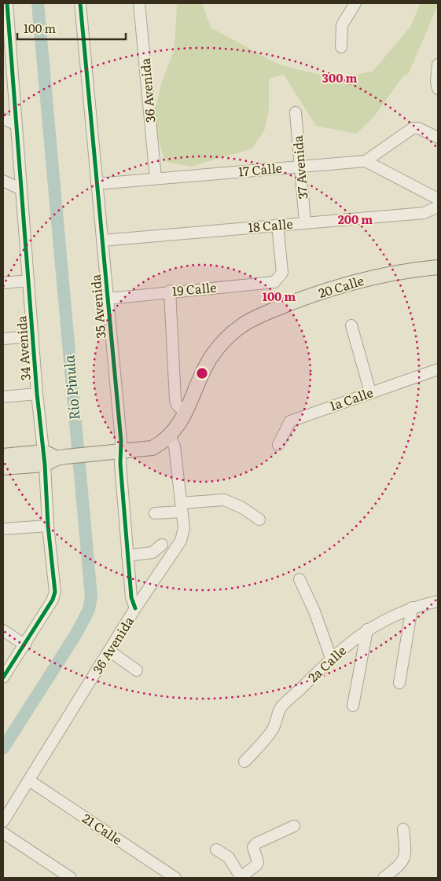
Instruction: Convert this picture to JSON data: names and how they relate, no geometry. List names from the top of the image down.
{
  "streets": {
    "main road": ["20 Calle"],
    "street": [
      "36 Avenida",
      "37 Avenida",
      "17 Calle",
      "18 Calle",
      "19 Calle",
      "35 Avenida",
      "34 Avenida",
      "1a Calle",
      "2a Calle",
      "21 Calle"
    ]
  },
  "crossings": [
    ["36 Avenida", "17 Calle"],
    ["36 Avenida", "20 Calle"],
    ["36 Avenida", "35 Avenida"],
    ["36 Avenida", "21 Calle"],
    ["37 Avenida", "17 Calle"],
    ["37 Avenida", "18 Calle"],
    ["17 Calle", "35 Avenida"],
    ["18 Calle", "19 Calle"],
    ["18 Calle", "35 Avenida"],
    ["20 Calle", "35 Avenida"],
    ["20 Calle", "34 Avenida"],
    ["19 Calle", "35 Avenida"]
  ],
  "water": ["Río Pinula"],
  "scale_bar": "100 m",
  "rings": ["300 m", "200 m", "100 m"]
}
